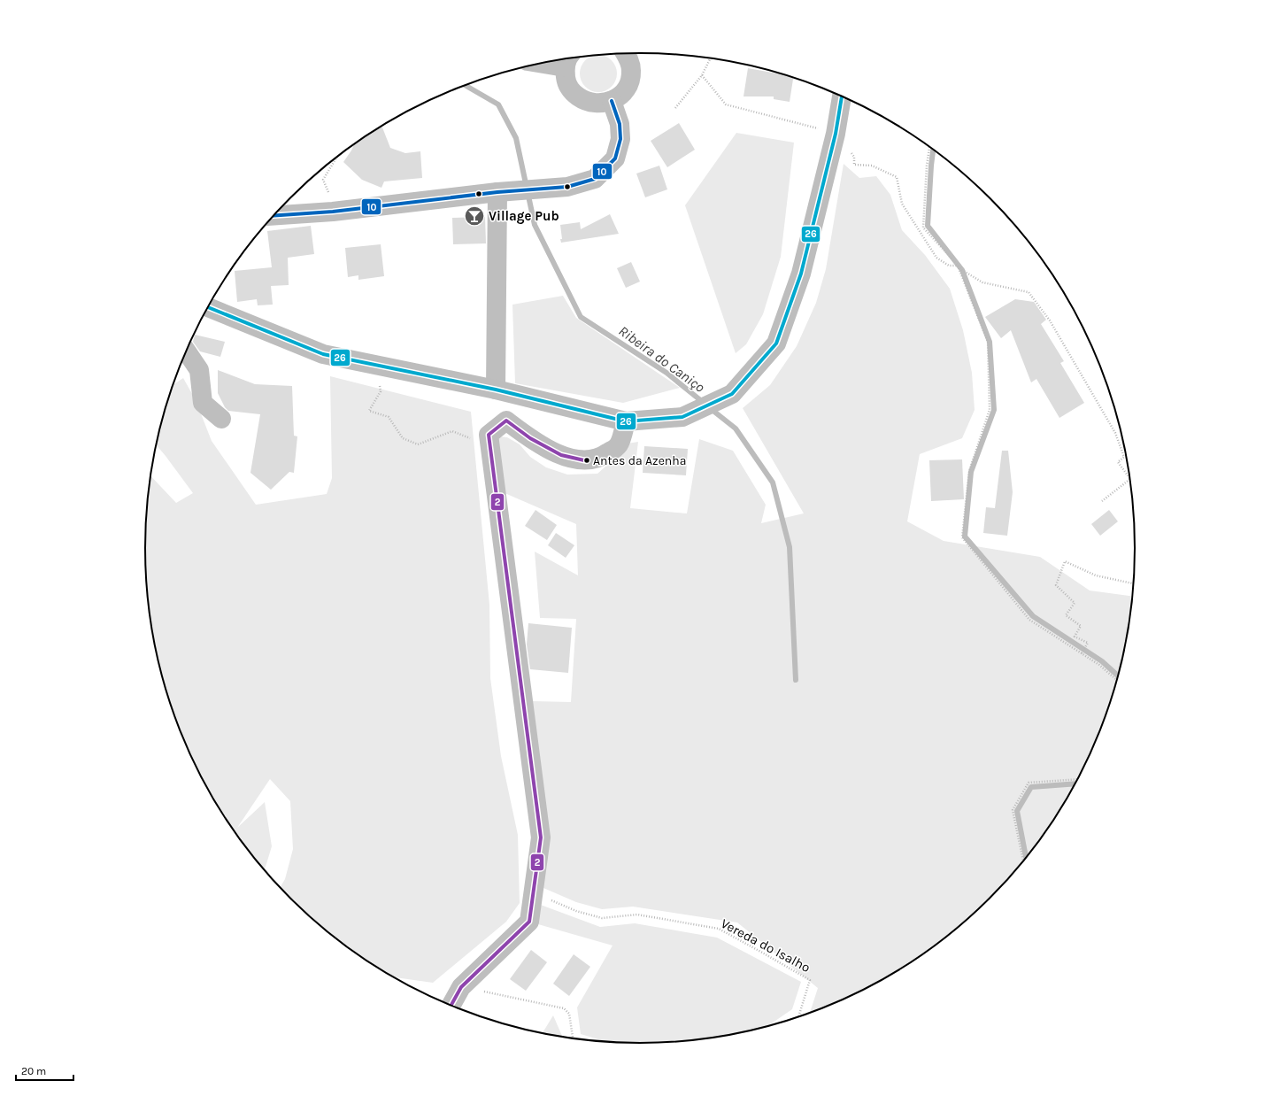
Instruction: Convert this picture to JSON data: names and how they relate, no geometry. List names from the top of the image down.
{
  "streets": {
    "path": ["Vereda do Isalho"]
  },
  "water": ["Ribeira do Caniço"],
  "places": {
    "bar": ["Village Pub"],
    "other": ["Antes da Azenha"]
  },
  "lines": ["transit line 26", "transit line 10", "transit line 2"],
  "scale_bar": "20 m"
}
